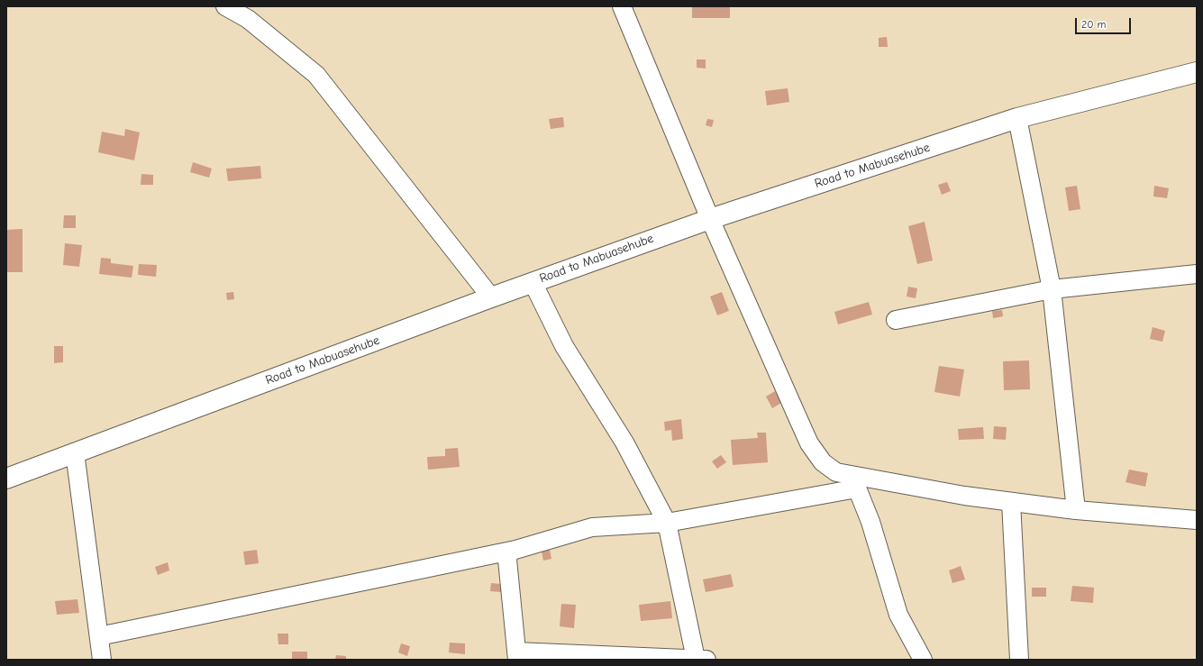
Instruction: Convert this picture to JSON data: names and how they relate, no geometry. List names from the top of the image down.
{
  "streets": {
    "main road": ["Road to Mabuasehube"]
  },
  "scale_bar": "20 m"
}
